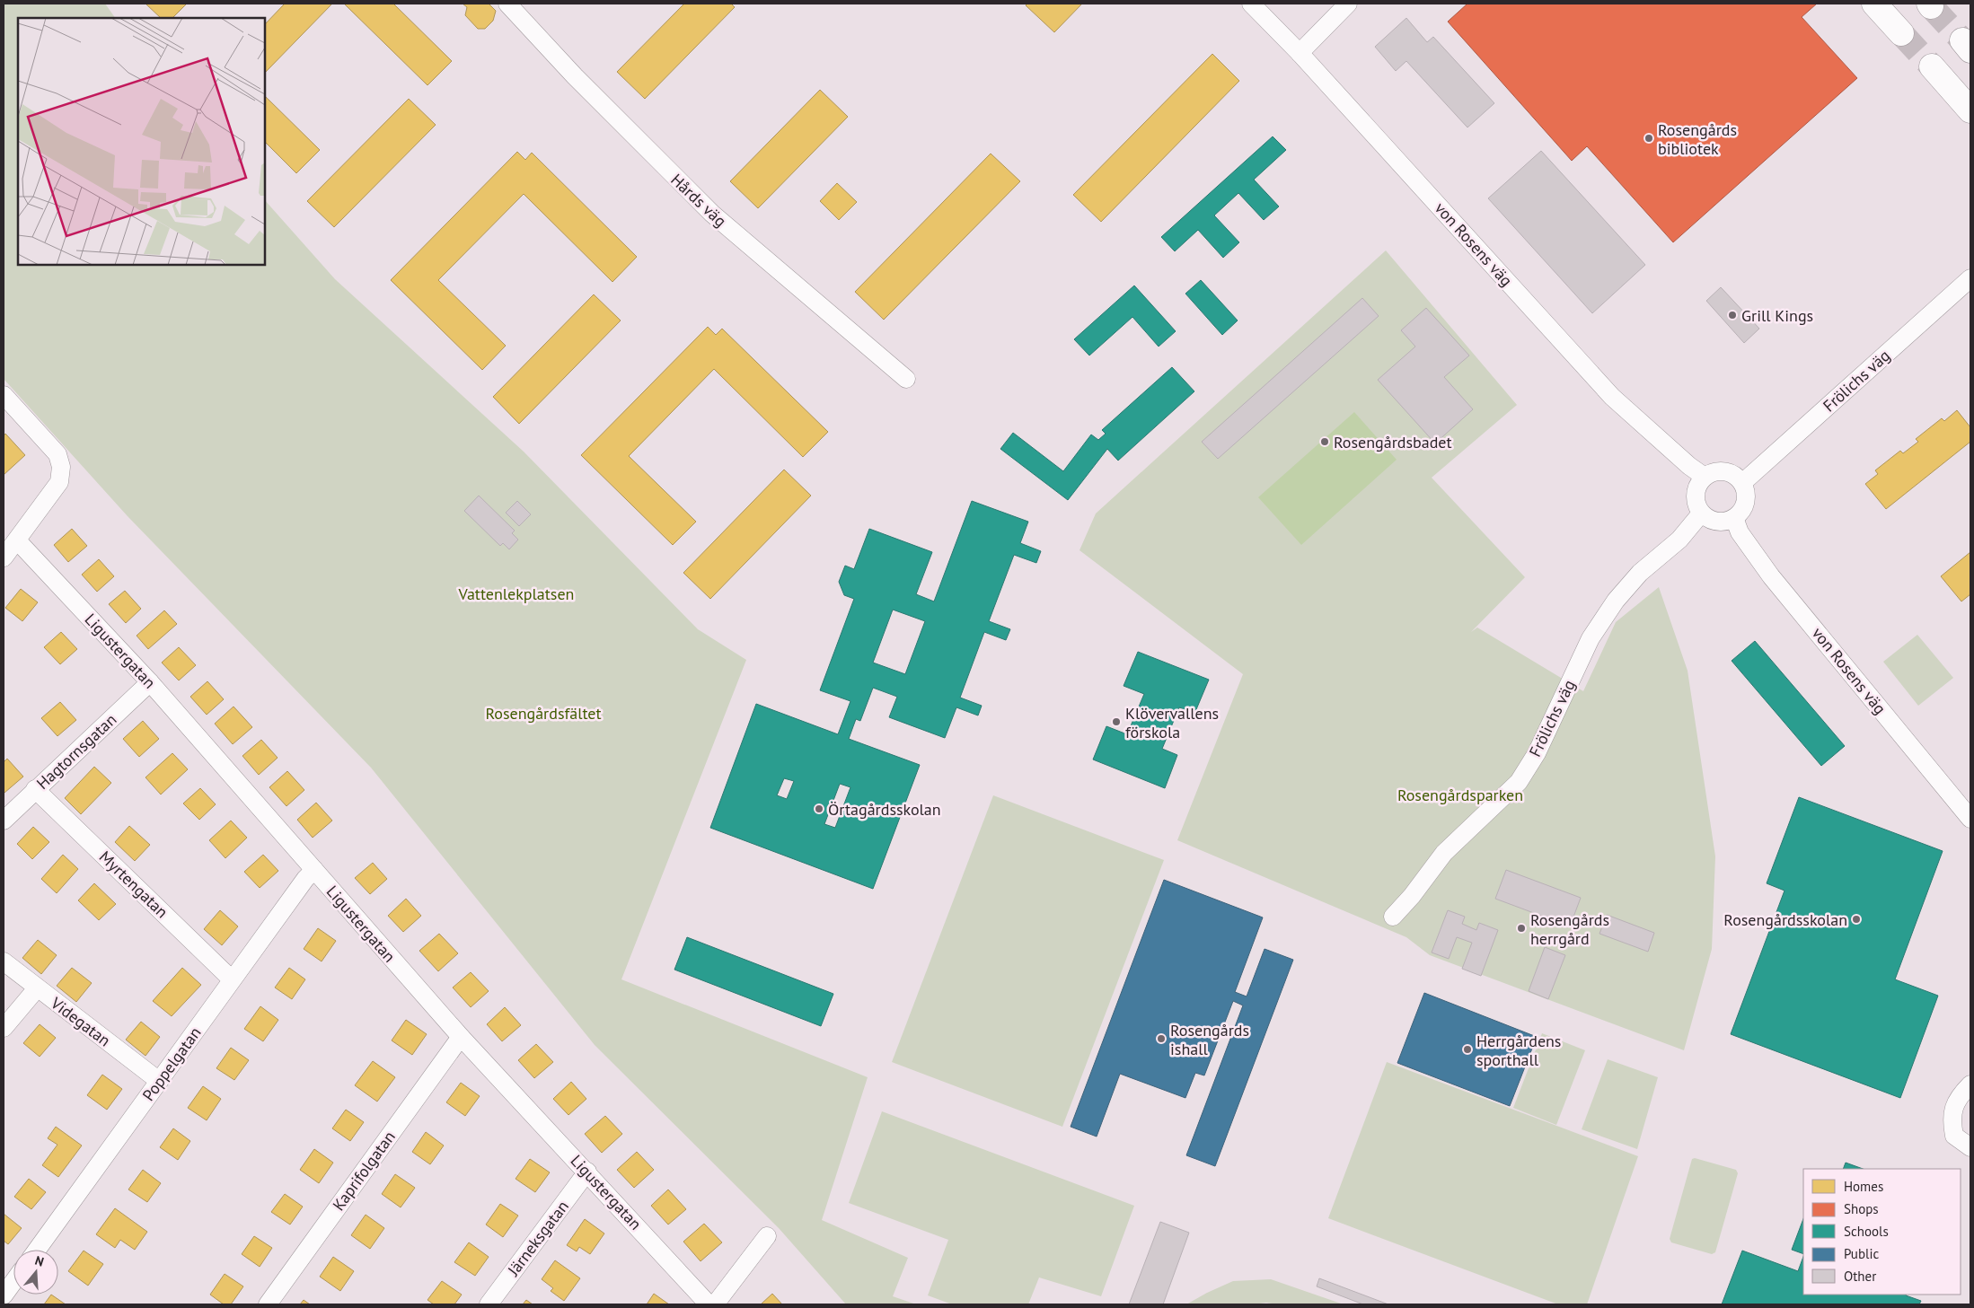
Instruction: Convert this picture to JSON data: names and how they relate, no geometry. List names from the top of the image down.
{
  "streets": {
    "street": [
      "Hårds väg",
      "von Rosens väg",
      "Frölichs väg",
      "Ligustergatan",
      "Hagtornsgatan",
      "Myrtengatan",
      "Videgatan",
      "Poppelgatan",
      "Kaprifolgatan",
      "Järneksgatan"
    ]
  },
  "crossings": [
    ["von Rosens väg", "Frölichs väg"],
    ["Ligustergatan", "Hagtornsgatan"],
    ["Ligustergatan", "Poppelgatan"],
    ["Ligustergatan", "Kaprifolgatan"],
    ["Ligustergatan", "Järneksgatan"],
    ["Hagtornsgatan", "Myrtengatan"],
    ["Myrtengatan", "Poppelgatan"],
    ["Videgatan", "Poppelgatan"]
  ],
  "parks": ["Vattenlekplatsen", "Rosengårdsfältet", "Rosengårdsparken"],
  "places": [
    "Rosengårds bibliotek",
    "Grill Kings",
    "Rosengårdsbadet",
    "Klövervallens förskola",
    "Örtagårdsskolan",
    "Rosengårdsskolan",
    "Rosengårds herrgård",
    "Rosengårds ishall",
    "Herrgårdens sporthall"
  ],
  "legend": [
    "Homes",
    "Shops",
    "Schools",
    "Public",
    "Other"
  ],
  "north": "top"
}
